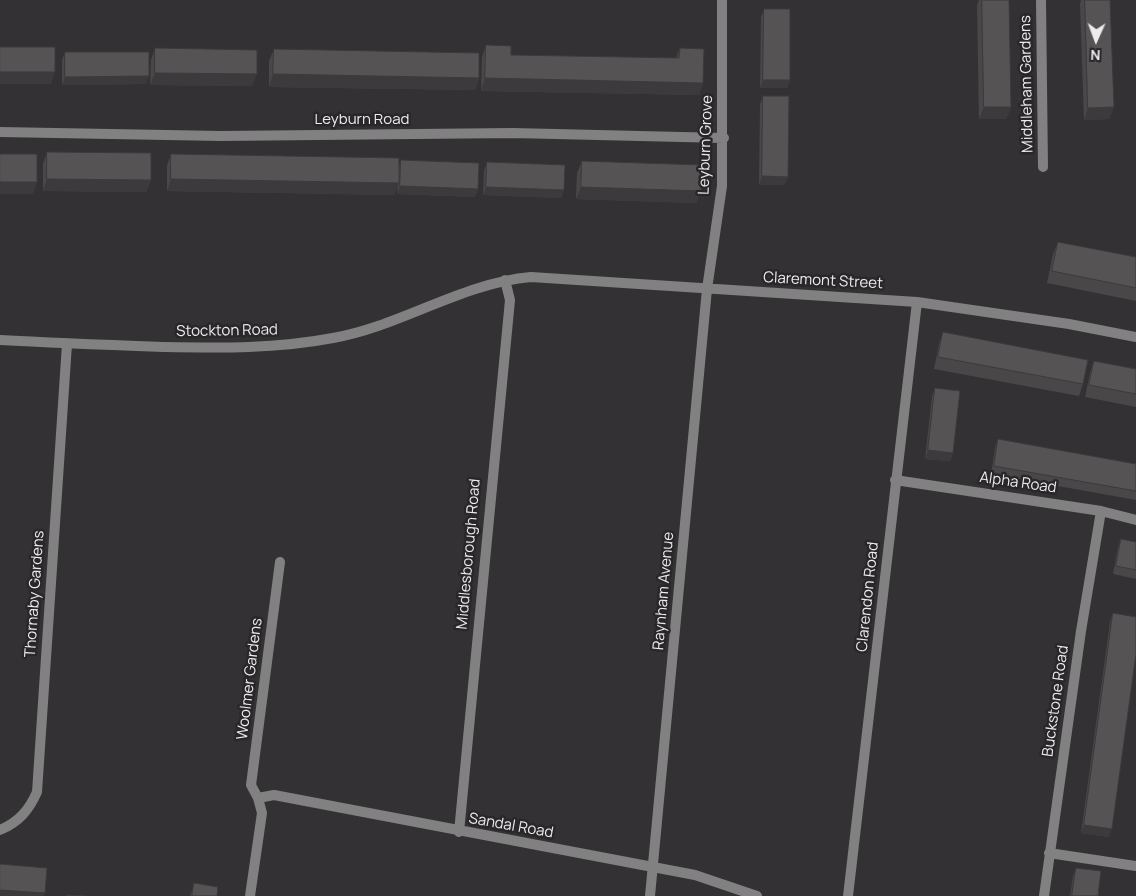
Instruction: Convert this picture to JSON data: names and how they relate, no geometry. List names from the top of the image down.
{
  "streets": {
    "street": [
      "Middleham Gardens",
      "Leyburn Road",
      "Leyburn Grove",
      "Claremont Street",
      "Stockton Road",
      "Alpha Road",
      "Middlesborough Road",
      "Raynham Avenue",
      "Thornaby Gardens",
      "Clarendon Road",
      "Woolmer Gardens",
      "Buckstone Road",
      "Sandal Road"
    ]
  },
  "crossings": [
    ["Leyburn Road", "Leyburn Grove"],
    ["Leyburn Grove", "Claremont Street"],
    ["Leyburn Grove", "Raynham Avenue"],
    ["Claremont Street", "Stockton Road"],
    ["Claremont Street", "Middlesborough Road"],
    ["Claremont Street", "Raynham Avenue"],
    ["Claremont Street", "Clarendon Road"],
    ["Stockton Road", "Middlesborough Road"],
    ["Stockton Road", "Thornaby Gardens"],
    ["Alpha Road", "Clarendon Road"],
    ["Alpha Road", "Buckstone Road"],
    ["Middlesborough Road", "Sandal Road"],
    ["Raynham Avenue", "Sandal Road"],
    ["Woolmer Gardens", "Sandal Road"]
  ],
  "north": "bottom"
}
